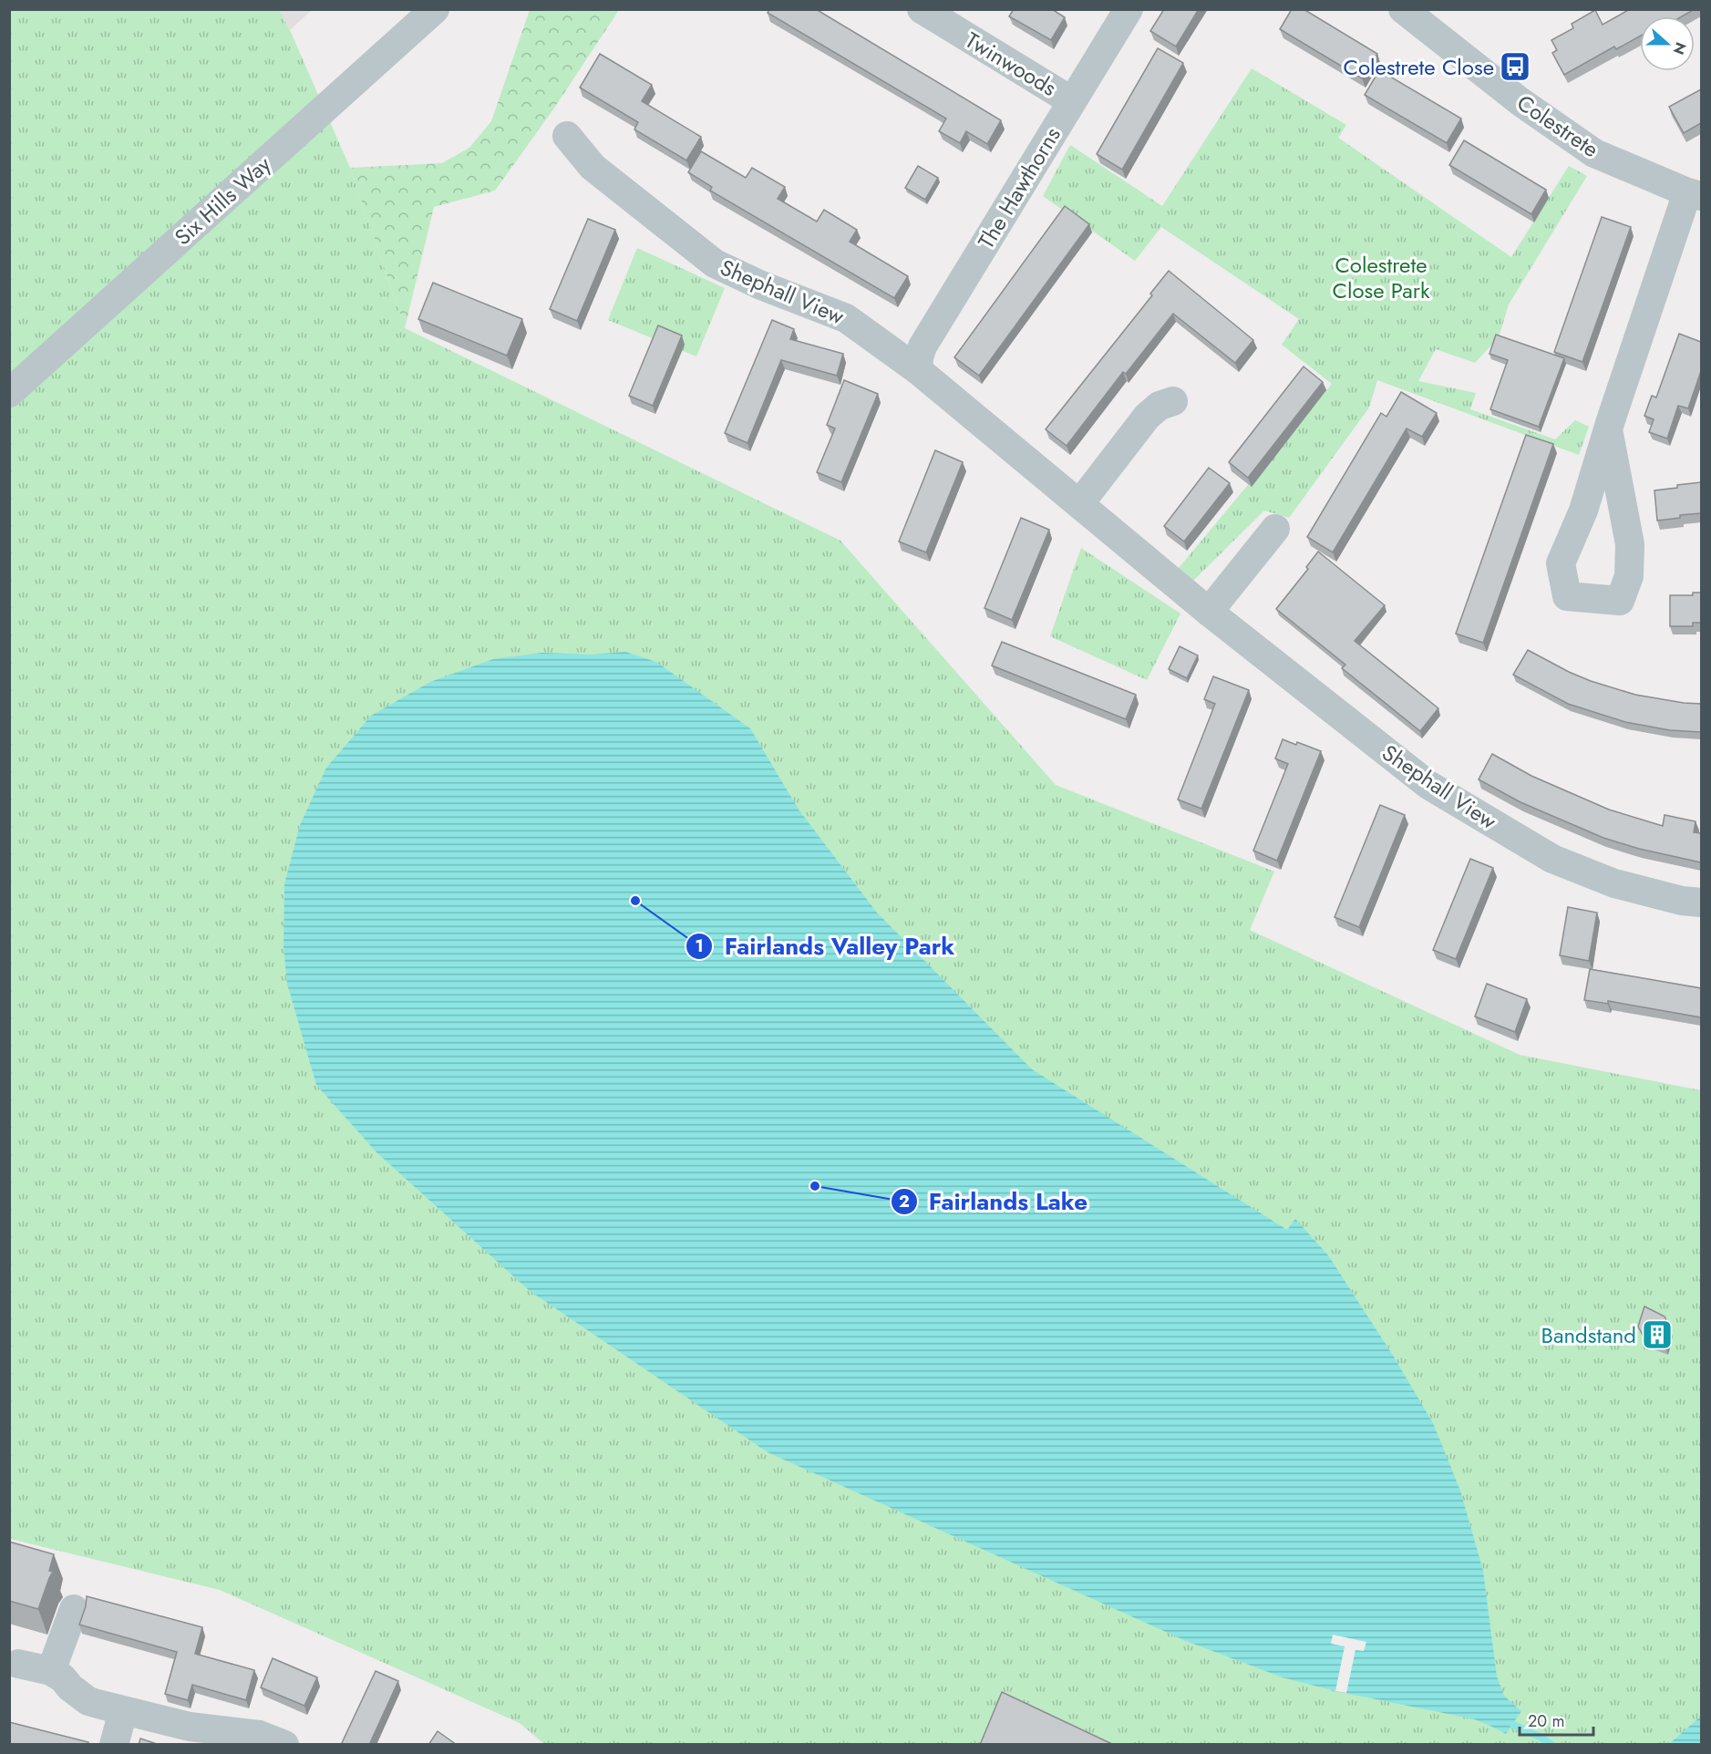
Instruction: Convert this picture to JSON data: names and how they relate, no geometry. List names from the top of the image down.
{
  "streets": {
    "street": [
      "Twinwoods",
      "Colestrete",
      "The Hawthorns",
      "Six Hills Way",
      "Shephall View"
    ]
  },
  "crossings": [
    ["Twinwoods", "The Hawthorns"],
    ["The Hawthorns", "Shephall View"]
  ],
  "parks": ["Colestrete Close Park"],
  "places": {
    "bus stop": ["Colestrete Close"],
    "other": ["Fairlands Valley Park", "Fairlands Lake"],
    "building": ["Bandstand"]
  },
  "scale_bar": "20 m",
  "north": "right"
}
